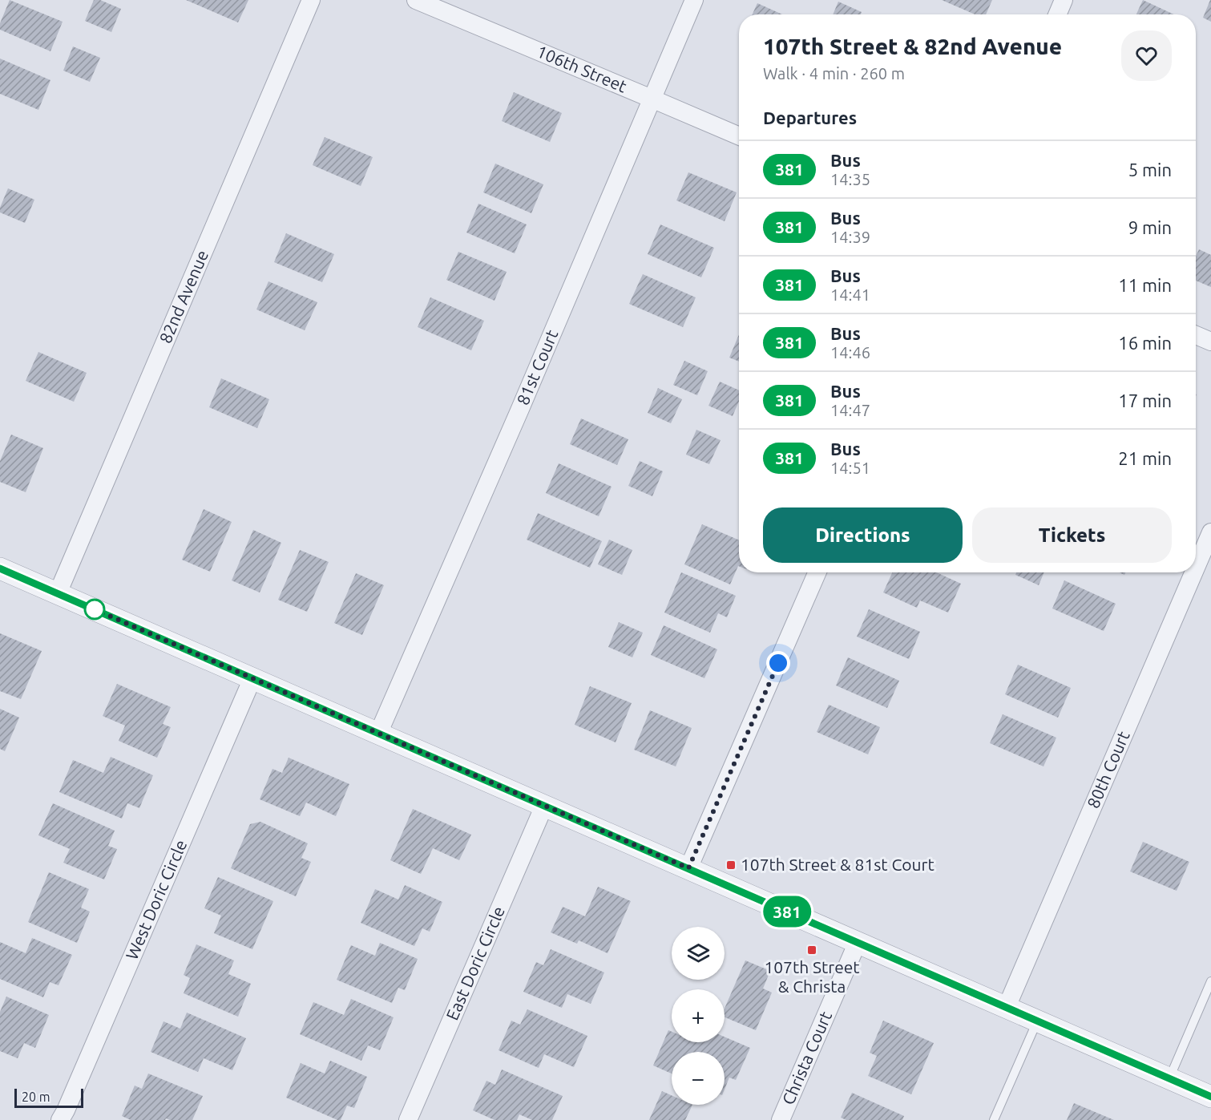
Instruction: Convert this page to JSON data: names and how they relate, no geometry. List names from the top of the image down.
{
  "streets": {
    "street": [
      "106th Street",
      "82nd Avenue",
      "81st Court",
      "80th Court",
      "West Doric Circle",
      "East Doric Circle",
      "Christa Court"
    ]
  },
  "crossings": [
    ["106th Street", "81st Court"]
  ],
  "places": {
    "transit": ["107th Street & 81st Court", "107th Street & Christa"]
  },
  "lines": ["bus line 381"],
  "scale_bar": "20 m",
  "page": {
    "on_map": "381",
    "heading": [
      ["107th Street & 82nd Avenue", "Walk · 4 min · 260 m"],
      "Departures"
    ],
    "list": [
      {
        "mark": "381",
        "name": "Bus",
        "note": "14:35",
        "value": "5 min"
      },
      {
        "mark": "381",
        "name": "Bus",
        "note": "14:39",
        "value": "9 min"
      },
      {
        "mark": "381",
        "name": "Bus",
        "note": "14:41",
        "value": "11 min"
      },
      {
        "mark": "381",
        "name": "Bus",
        "note": "14:46",
        "value": "16 min"
      },
      {
        "mark": "381",
        "name": "Bus",
        "note": "14:47",
        "value": "17 min"
      },
      {
        "mark": "381",
        "name": "Bus",
        "note": "14:51",
        "value": "21 min"
      }
    ],
    "buttons": ["Directions", "Tickets"],
    "map_buttons": ["+", "−"],
    "scale": "20 m"
  }
}
